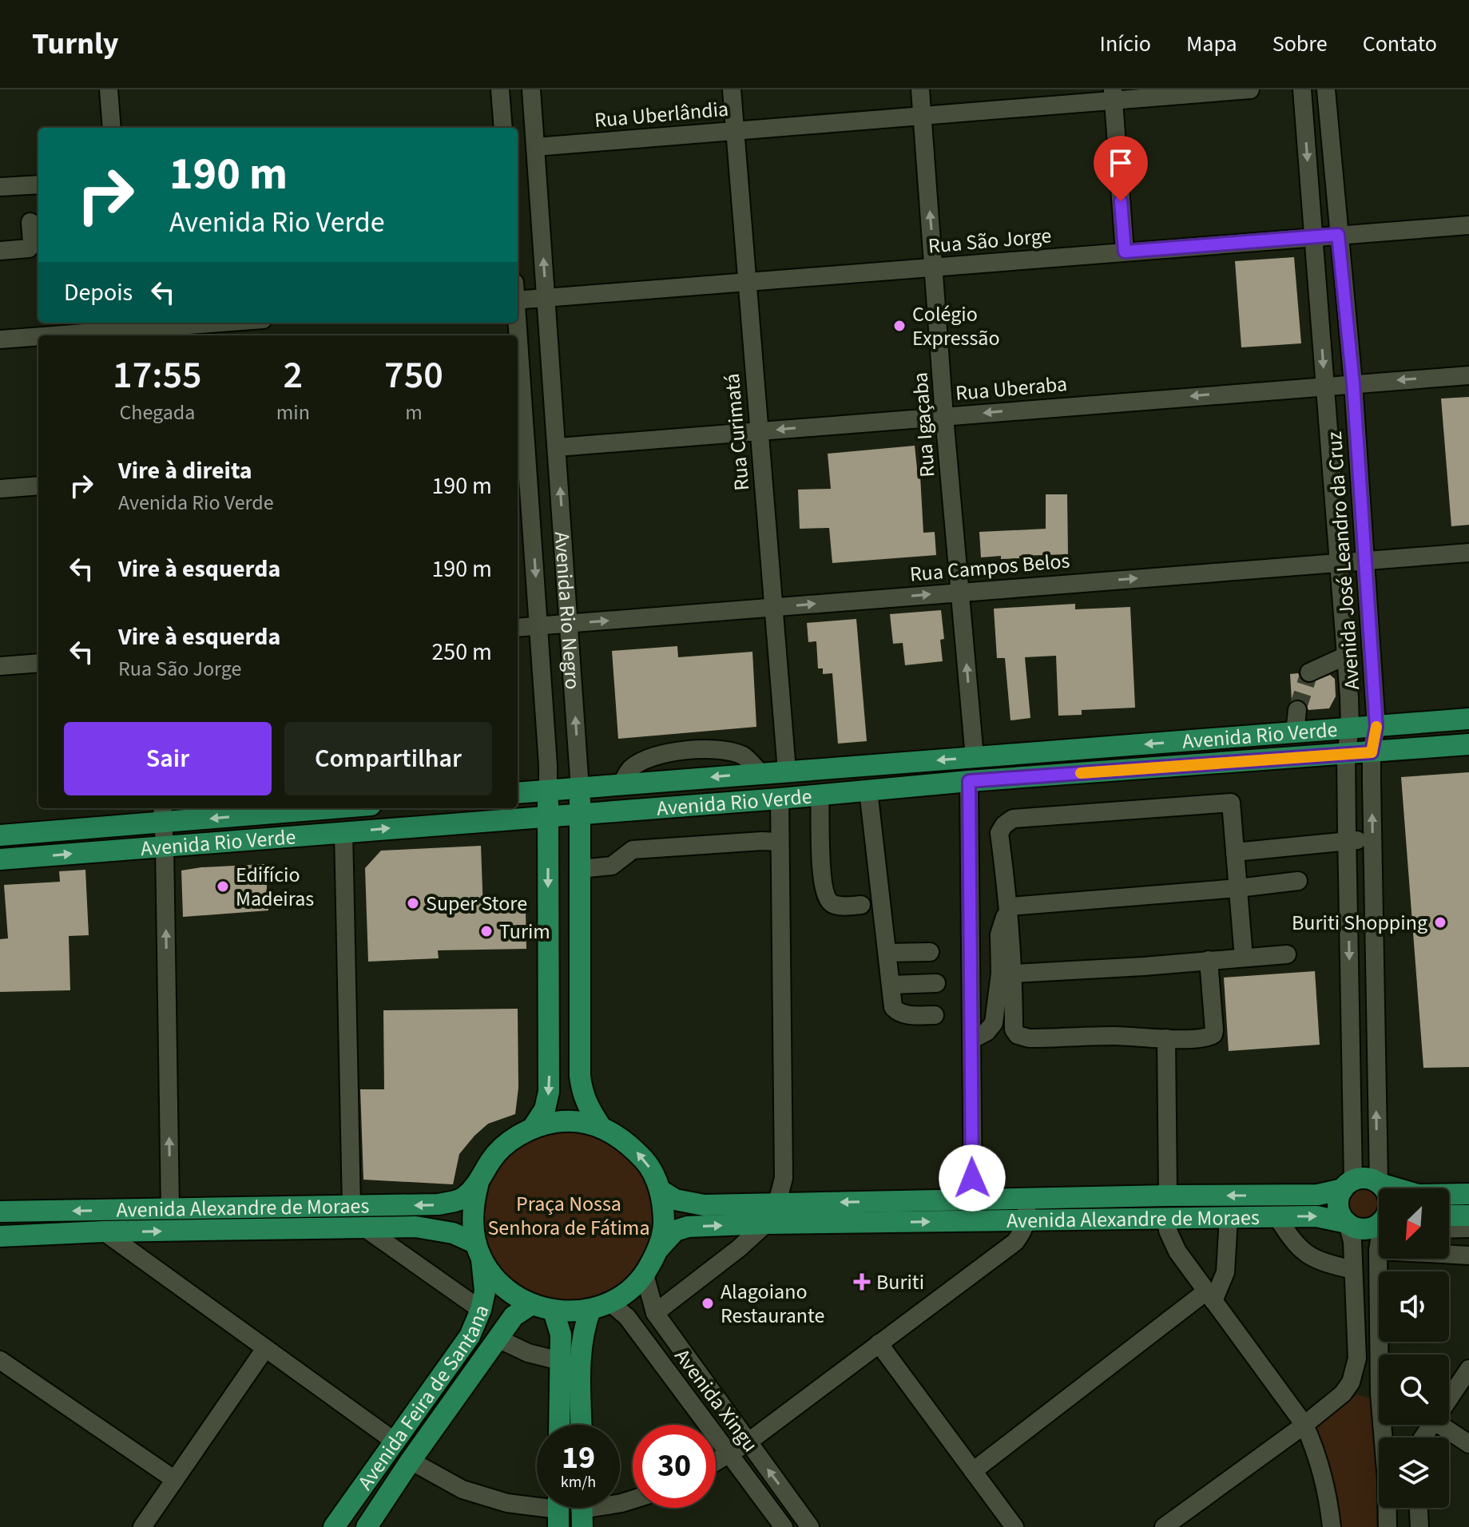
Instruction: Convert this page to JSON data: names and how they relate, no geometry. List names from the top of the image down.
{
  "streets": {
    "main road": [
      "Avenida Rio Negro",
      "Avenida Rio Verde",
      "Avenida Alexandre de Moraes",
      "Avenida Feira de Santana"
    ],
    "street": [
      "Rua Uberlândia",
      "Rua São Jorge",
      "Rua Uberaba",
      "Rua Igaçaba",
      "Rua Curimatá",
      "Avenida José Leandro da Cruz",
      "Rua Campos Belos",
      "Avenida Xingu"
    ]
  },
  "crossings": [
    ["Rua Uberlândia", "Rua Igaçaba"],
    ["Rua Uberlândia", "Rua Curimatá"],
    ["Rua Uberlândia", "Avenida Rio Negro"],
    ["Rua São Jorge", "Rua Igaçaba"],
    ["Rua São Jorge", "Rua Curimatá"],
    ["Rua São Jorge", "Avenida José Leandro da Cruz"],
    ["Rua São Jorge", "Avenida Rio Negro"],
    ["Rua Uberaba", "Rua Igaçaba"],
    ["Rua Uberaba", "Rua Curimatá"],
    ["Rua Uberaba", "Avenida José Leandro da Cruz"],
    ["Rua Uberaba", "Avenida Rio Negro"],
    ["Rua Igaçaba", "Rua Campos Belos"],
    ["Rua Igaçaba", "Avenida Rio Verde"],
    ["Rua Curimatá", "Rua Campos Belos"],
    ["Rua Curimatá", "Avenida Rio Verde"],
    ["Avenida José Leandro da Cruz", "Rua Campos Belos"],
    ["Avenida José Leandro da Cruz", "Avenida Rio Verde"],
    ["Avenida José Leandro da Cruz", "Avenida Alexandre de Moraes"],
    ["Rua Campos Belos", "Avenida Rio Negro"],
    ["Avenida Rio Negro", "Avenida Rio Verde"],
    ["Avenida Rio Negro", "Avenida Alexandre de Moraes"],
    ["Avenida Rio Negro", "Avenida Feira de Santana"],
    ["Avenida Rio Negro", "Avenida Xingu"],
    ["Avenida Alexandre de Moraes", "Avenida Feira de Santana"],
    ["Avenida Alexandre de Moraes", "Avenida Xingu"],
    ["Avenida Feira de Santana", "Avenida Xingu"]
  ],
  "one_way": ["Rua Uberaba", "Rua Igaçaba", "Rua Campos Belos"],
  "parks": ["Praça Nossa Senhora de Fátima"],
  "places": {
    "other": [
      "Colégio Expressão",
      "Edifício Madeiras",
      "Super Store",
      "Buriti Shopping",
      "Turim",
      "Alagoiano Restaurante"
    ],
    "health": ["Buriti"]
  },
  "north": "bottom left",
  "page": {
    "header": "Turnly",
    "nav": [
      "Início",
      "Mapa",
      "Sobre",
      "Contato"
    ],
    "turn": ["190 m", "Avenida Rio Verde"],
    "then": "Depois",
    "eta": [
      "17:55",
      "Chegada",
      "2",
      "min",
      "750",
      "m"
    ],
    "list": [
      {
        "name": "Vire à direita",
        "note": "Avenida Rio Verde",
        "value": "190 m"
      },
      {
        "name": "Vire à esquerda",
        "value": "190 m"
      },
      {
        "name": "Vire à esquerda",
        "note": "Rua São Jorge",
        "value": "250 m"
      }
    ],
    "buttons": ["Sair", "Compartilhar"],
    "speed": "19 km/h",
    "limit": "30"
  }
}
